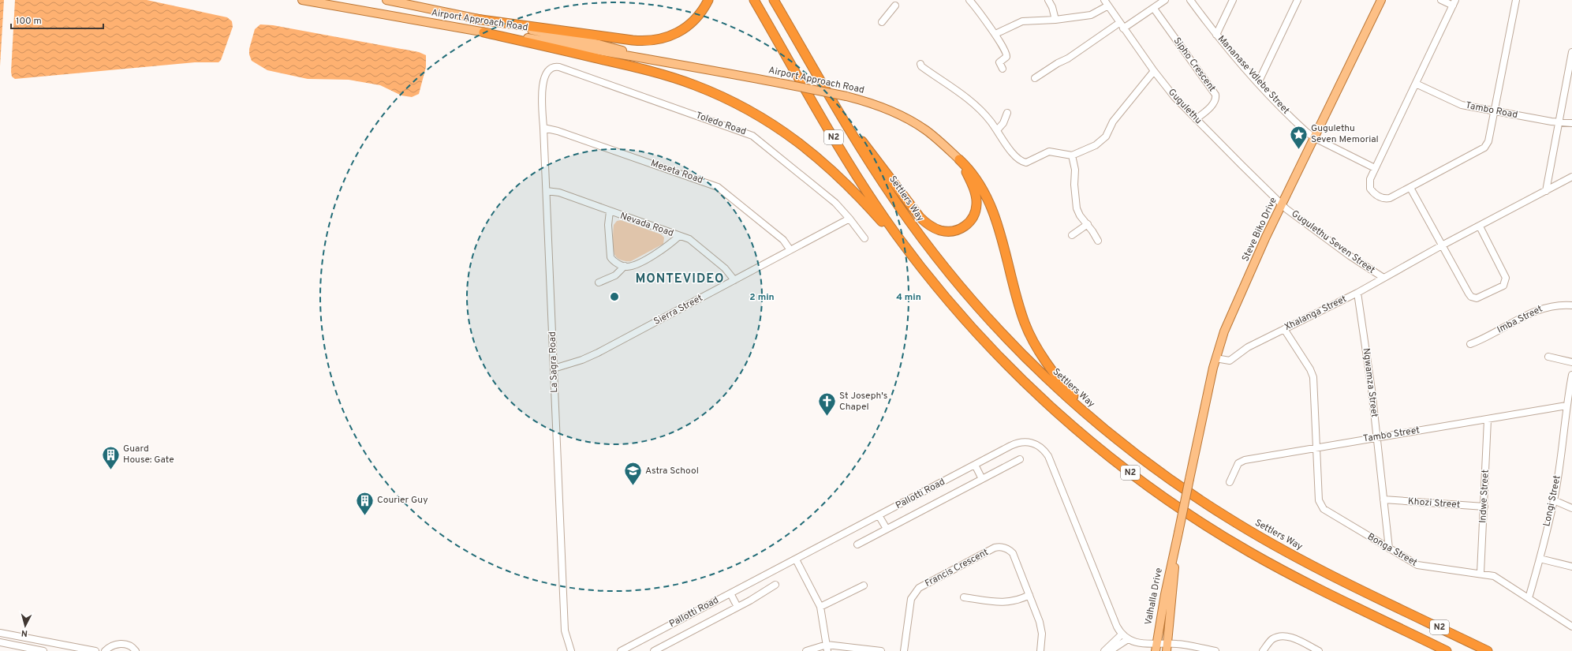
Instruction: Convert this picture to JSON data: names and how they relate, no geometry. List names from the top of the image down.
{
  "streets": {
    "highway": ["N2", "Settlers Way"],
    "main road": ["Airport Approach Road", "Steve Biko Drive", "Valhalla Drive"],
    "street": [
      "Sipho Crescent",
      "Mananase Vdlebe Street",
      "Gugulethu",
      "Tambo Road",
      "Toledo Road",
      "Meseta Road",
      "Nevada Road",
      "Gugulethu Seven Street",
      "Sierra Street",
      "Xhalanga Street",
      "Imba Street",
      "La Sagra Road",
      "Ngwamza Street",
      "Tambo Street",
      "Pallotti Road",
      "Indwe Street",
      "Longi Street",
      "Khozi Street",
      "Bonga Street",
      "Francis Crescent"
    ]
  },
  "crossings": [
    ["Sipho Crescent", "Gugulethu"],
    ["Mananase Vdlebe Street", "Steve Biko Drive"],
    ["Gugulethu", "Steve Biko Drive"],
    ["Gugulethu", "Gugulethu Seven Street"],
    ["Toledo Road", "Sierra Street"],
    ["Toledo Road", "La Sagra Road"],
    ["Meseta Road", "Sierra Street"],
    ["Meseta Road", "La Sagra Road"],
    ["Nevada Road", "Sierra Street"],
    ["Nevada Road", "La Sagra Road"],
    ["Steve Biko Drive", "Gugulethu Seven Street"],
    ["Steve Biko Drive", "Xhalanga Street"],
    ["Steve Biko Drive", "Valhalla Drive"],
    ["Gugulethu Seven Street", "Xhalanga Street"],
    ["Sierra Street", "La Sagra Road"],
    ["Xhalanga Street", "Ngwamza Street"],
    ["Ngwamza Street", "Tambo Street"],
    ["Ngwamza Street", "Khozi Street"],
    ["Ngwamza Street", "Bonga Street"],
    ["Tambo Street", "Indwe Street"],
    ["Tambo Street", "Longi Street"],
    ["Tambo Street", "Bonga Street"],
    ["Indwe Street", "Khozi Street"],
    ["Indwe Street", "Bonga Street"],
    ["Longi Street", "Bonga Street"]
  ],
  "districts": ["MONTEVIDEO"],
  "places": {
    "place": ["Gugulethu Seven Memorial"],
    "church": ["St Joseph's Chapel"],
    "building": ["Guard House: Gate", "Courier Guy"],
    "school or university": ["Astra School"]
  },
  "scale_bar": "100 m",
  "north": "bottom",
  "rings": ["2 min", "4 min"]
}
